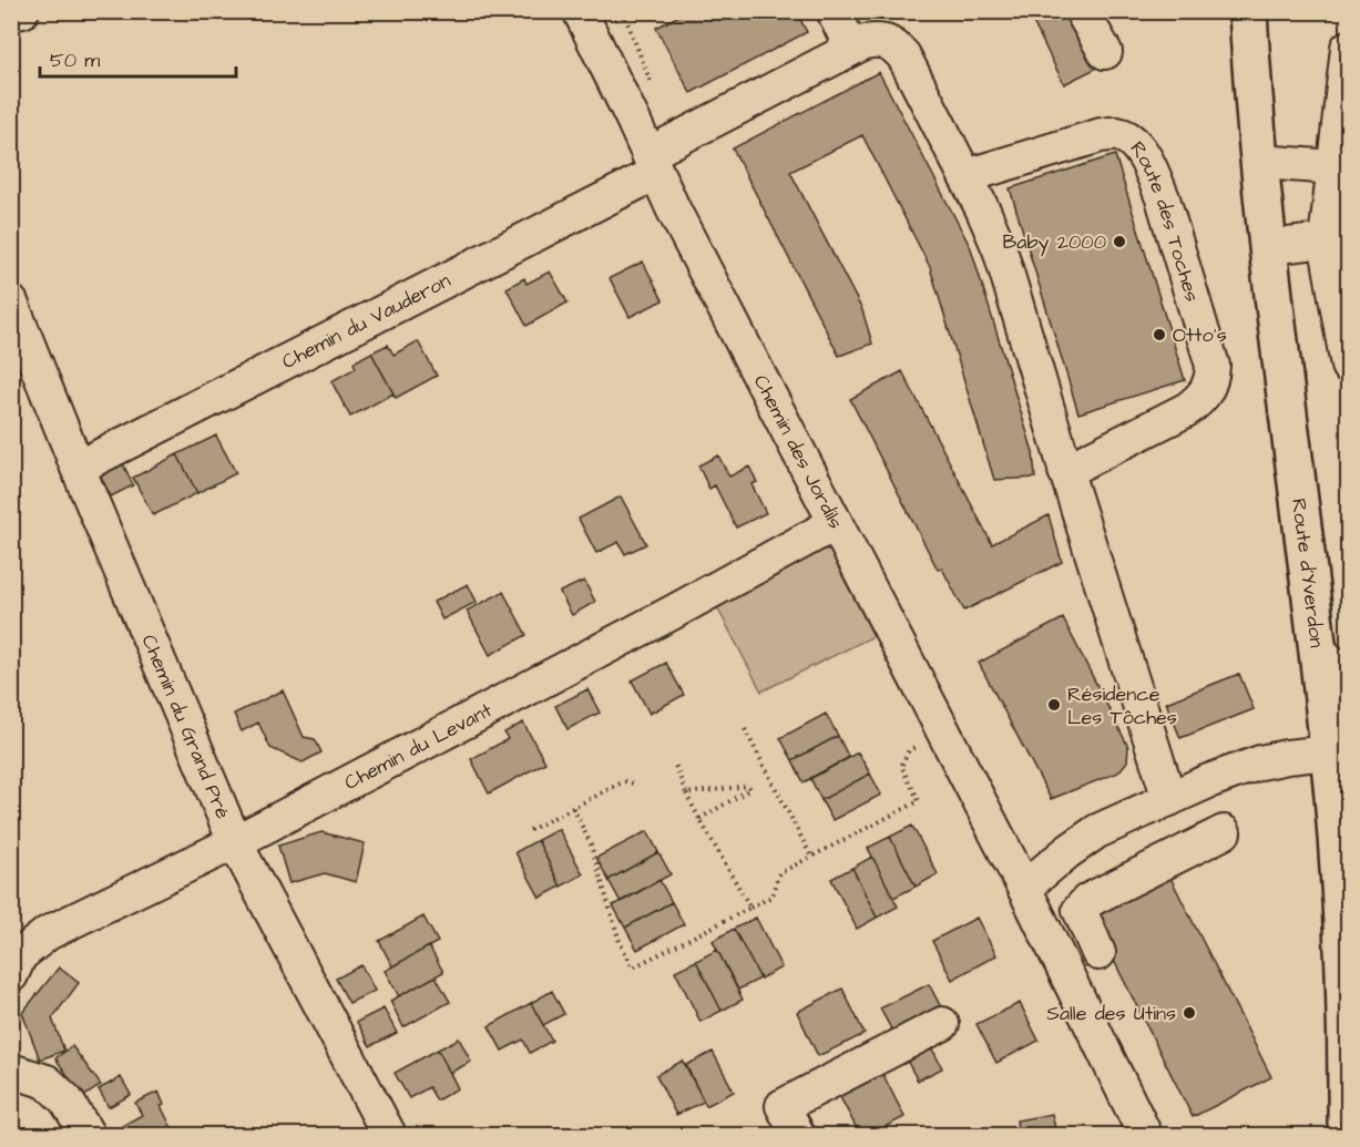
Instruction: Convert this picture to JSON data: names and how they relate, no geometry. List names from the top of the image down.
{
  "streets": {
    "main road": ["Route d'Yverdon"],
    "street": [
      "Route des Toches",
      "Chemin du Vauderon",
      "Chemin des Jordils",
      "Chemin du Grand Pré",
      "Chemin du Levant"
    ]
  },
  "crossings": [
    ["Chemin du Vauderon", "Chemin des Jordils"],
    ["Chemin du Vauderon", "Chemin du Grand Pré"],
    ["Chemin des Jordils", "Chemin du Levant"],
    ["Chemin du Grand Pré", "Chemin du Levant"]
  ],
  "places": [
    "Baby 2000",
    "Otto's",
    "Résidence Les Tôches",
    "Salle des Utins"
  ],
  "scale_bar": "50 m"
}
